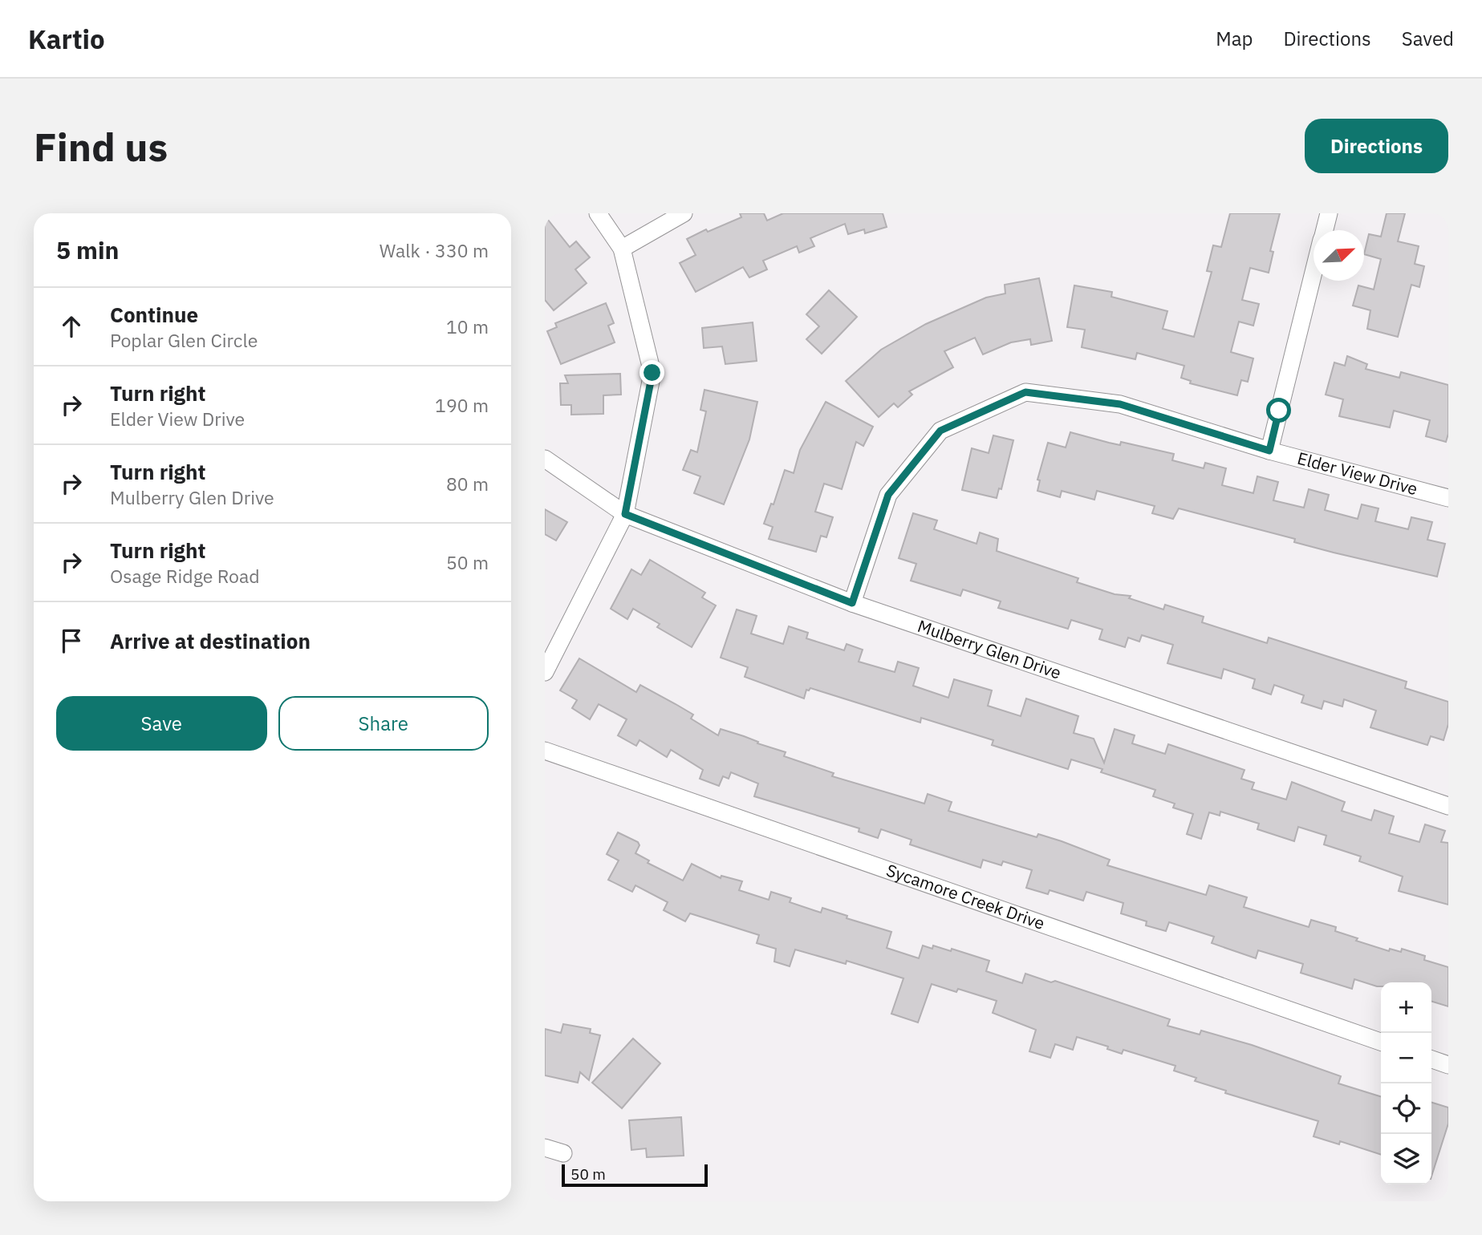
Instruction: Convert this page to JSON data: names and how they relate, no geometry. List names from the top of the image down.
{
  "streets": {
    "street": ["Elder View Drive", "Mulberry Glen Drive", "Sycamore Creek Drive"]
  },
  "crossings": [
    ["Elder View Drive", "Mulberry Glen Drive"]
  ],
  "scale_bar": "50 m",
  "north": "top right",
  "page": {
    "header": "Kartio",
    "nav": ["Map", "Directions", "Saved"],
    "buttons": [
      "Directions",
      ["Save", "Share"]
    ],
    "title": "Find us",
    "heading": ["5 min", "Walk · 330 m"],
    "list": [
      ["Continue", "Poplar Glen Circle", "10 m"],
      ["Turn right", "Elder View Drive", "190 m"],
      ["Turn right", "Mulberry Glen Drive", "80 m"],
      ["Turn right", "Osage Ridge Road", "50 m"],
      "Arrive at destination"
    ],
    "map_buttons": ["+", "−"],
    "scale": "50 m"
  }
}
